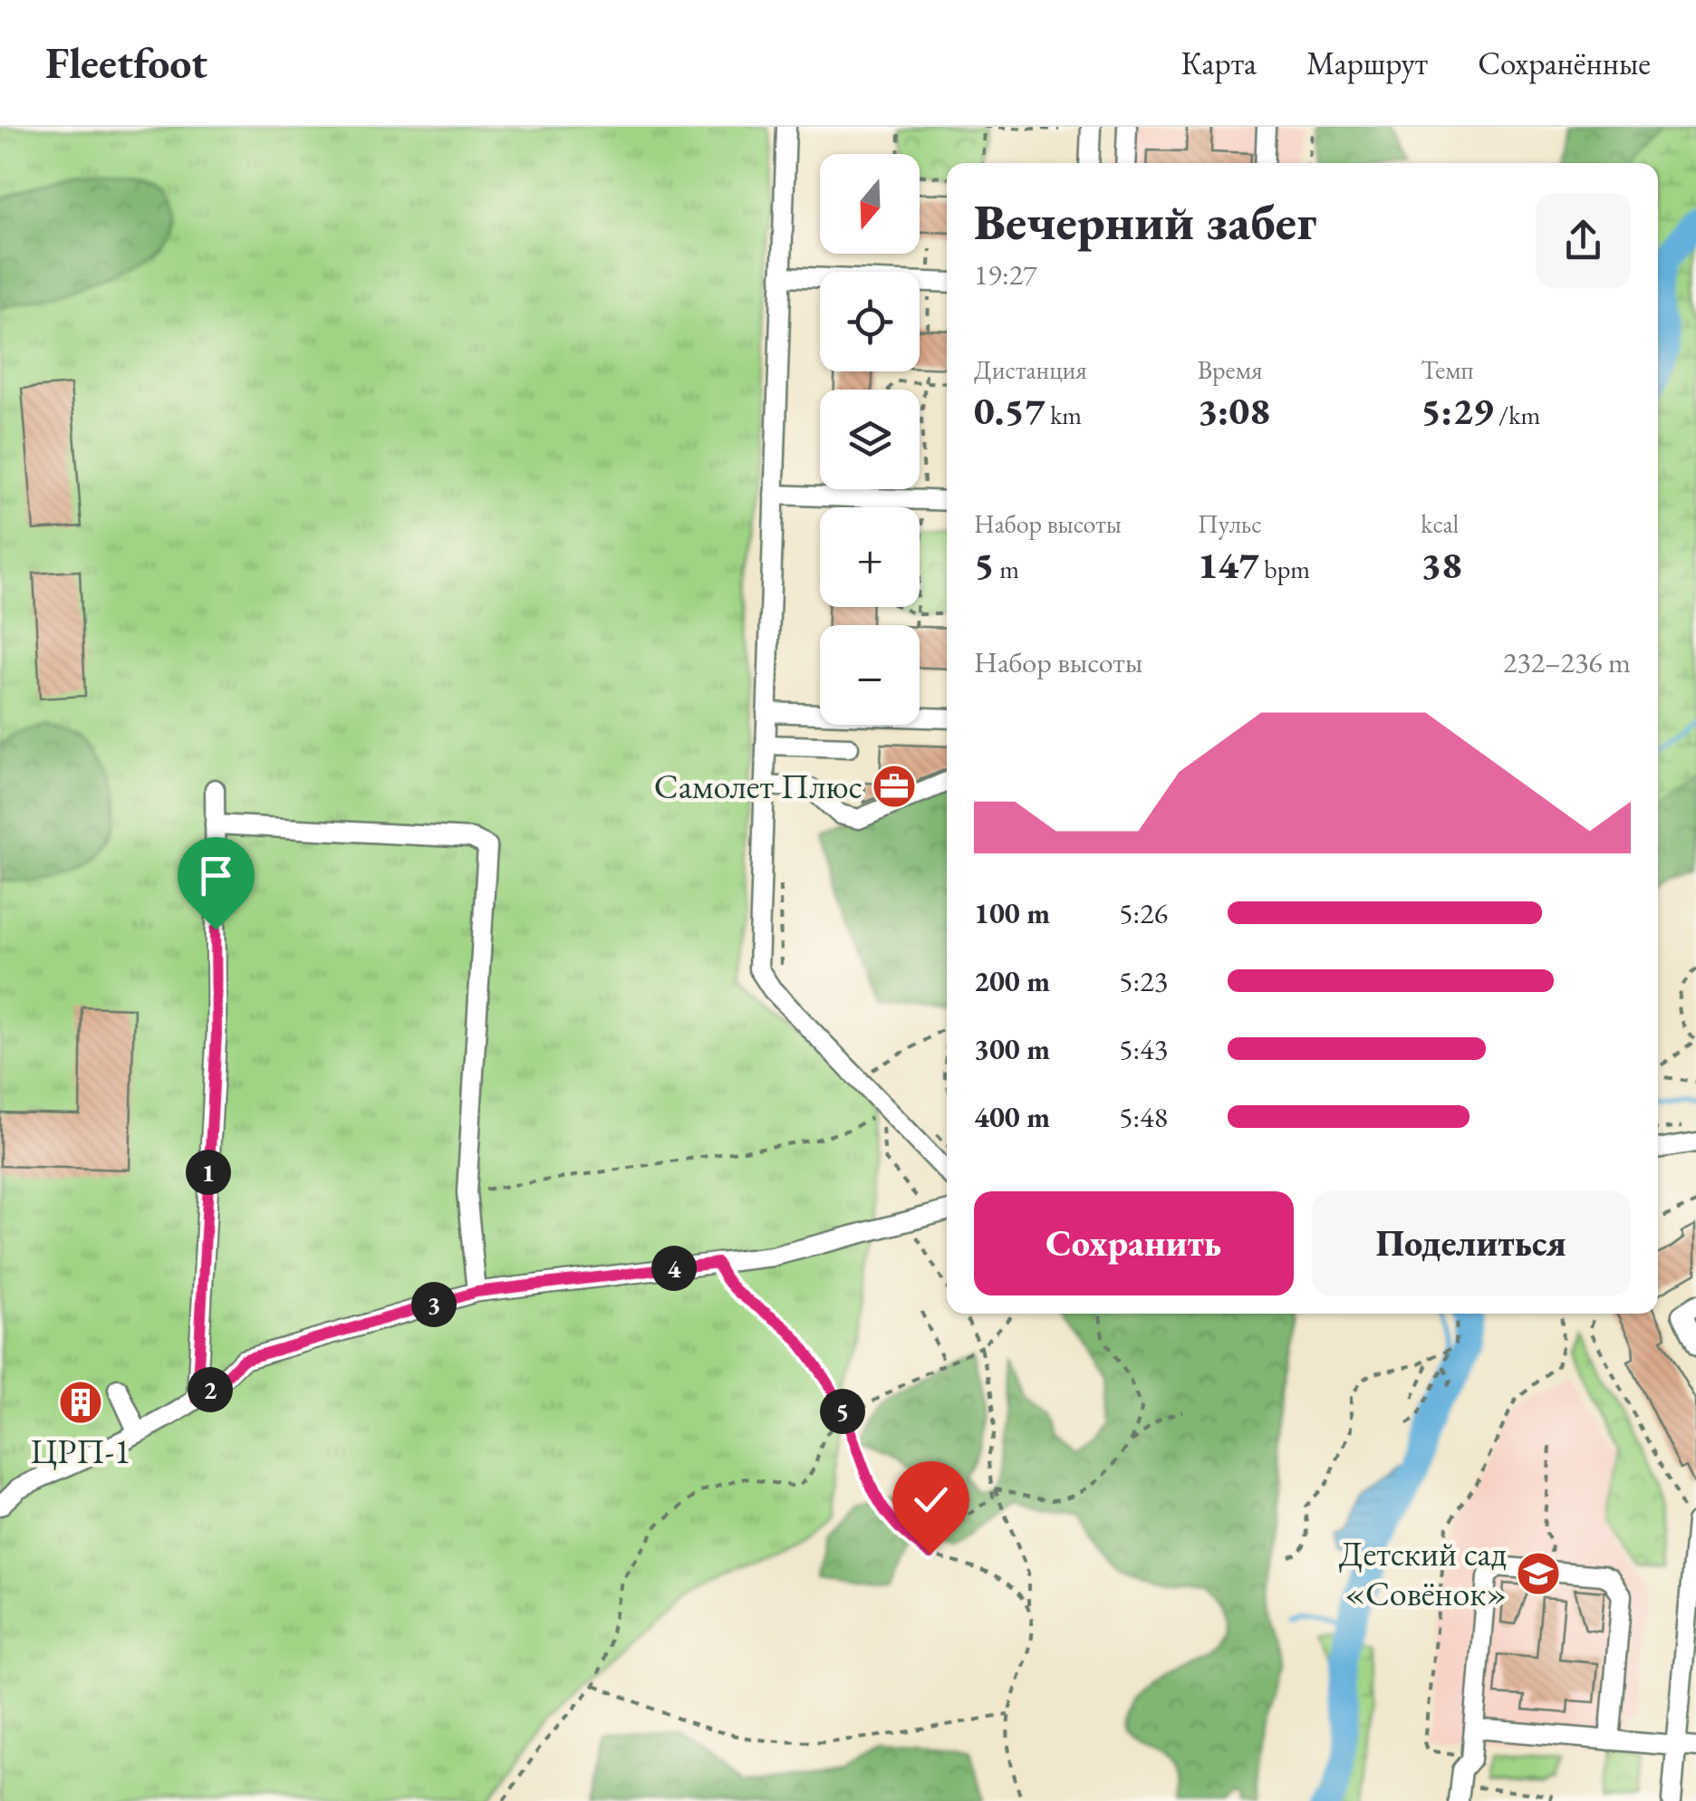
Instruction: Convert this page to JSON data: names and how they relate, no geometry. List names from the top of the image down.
{
  "places": {
    "office": ["Самолет Плюс"],
    "building": ["ЦРП-1"],
    "school or university": ["Детский сад «Совёнок»"]
  },
  "north": "bottom",
  "page": {
    "header": "Fleetfoot",
    "nav": ["Карта", "Маршрут", "Сохранённые"],
    "map_buttons": ["+", "−"],
    "heading": ["Вечерний забег", "19:27"],
    "stats": [
      ["Дистанция", "0.57 km"],
      ["Время", "3:08"],
      ["Темп", "5:29 /km"],
      ["Набор высоты", "5 m"],
      ["Пульс", "147 bpm"],
      ["kcal", "38"]
    ],
    "chart": ["Набор высоты", "232–236 m"],
    "list": [
      {
        "name": "100 m",
        "note": "5:26"
      },
      {
        "name": "200 m",
        "note": "5:23"
      },
      {
        "name": "300 m",
        "note": "5:43"
      },
      {
        "name": "400 m",
        "note": "5:48"
      }
    ],
    "pins": [
      "1",
      "4",
      "3",
      "2",
      "5"
    ],
    "buttons": ["Сохранить", "Поделиться"]
  }
}
